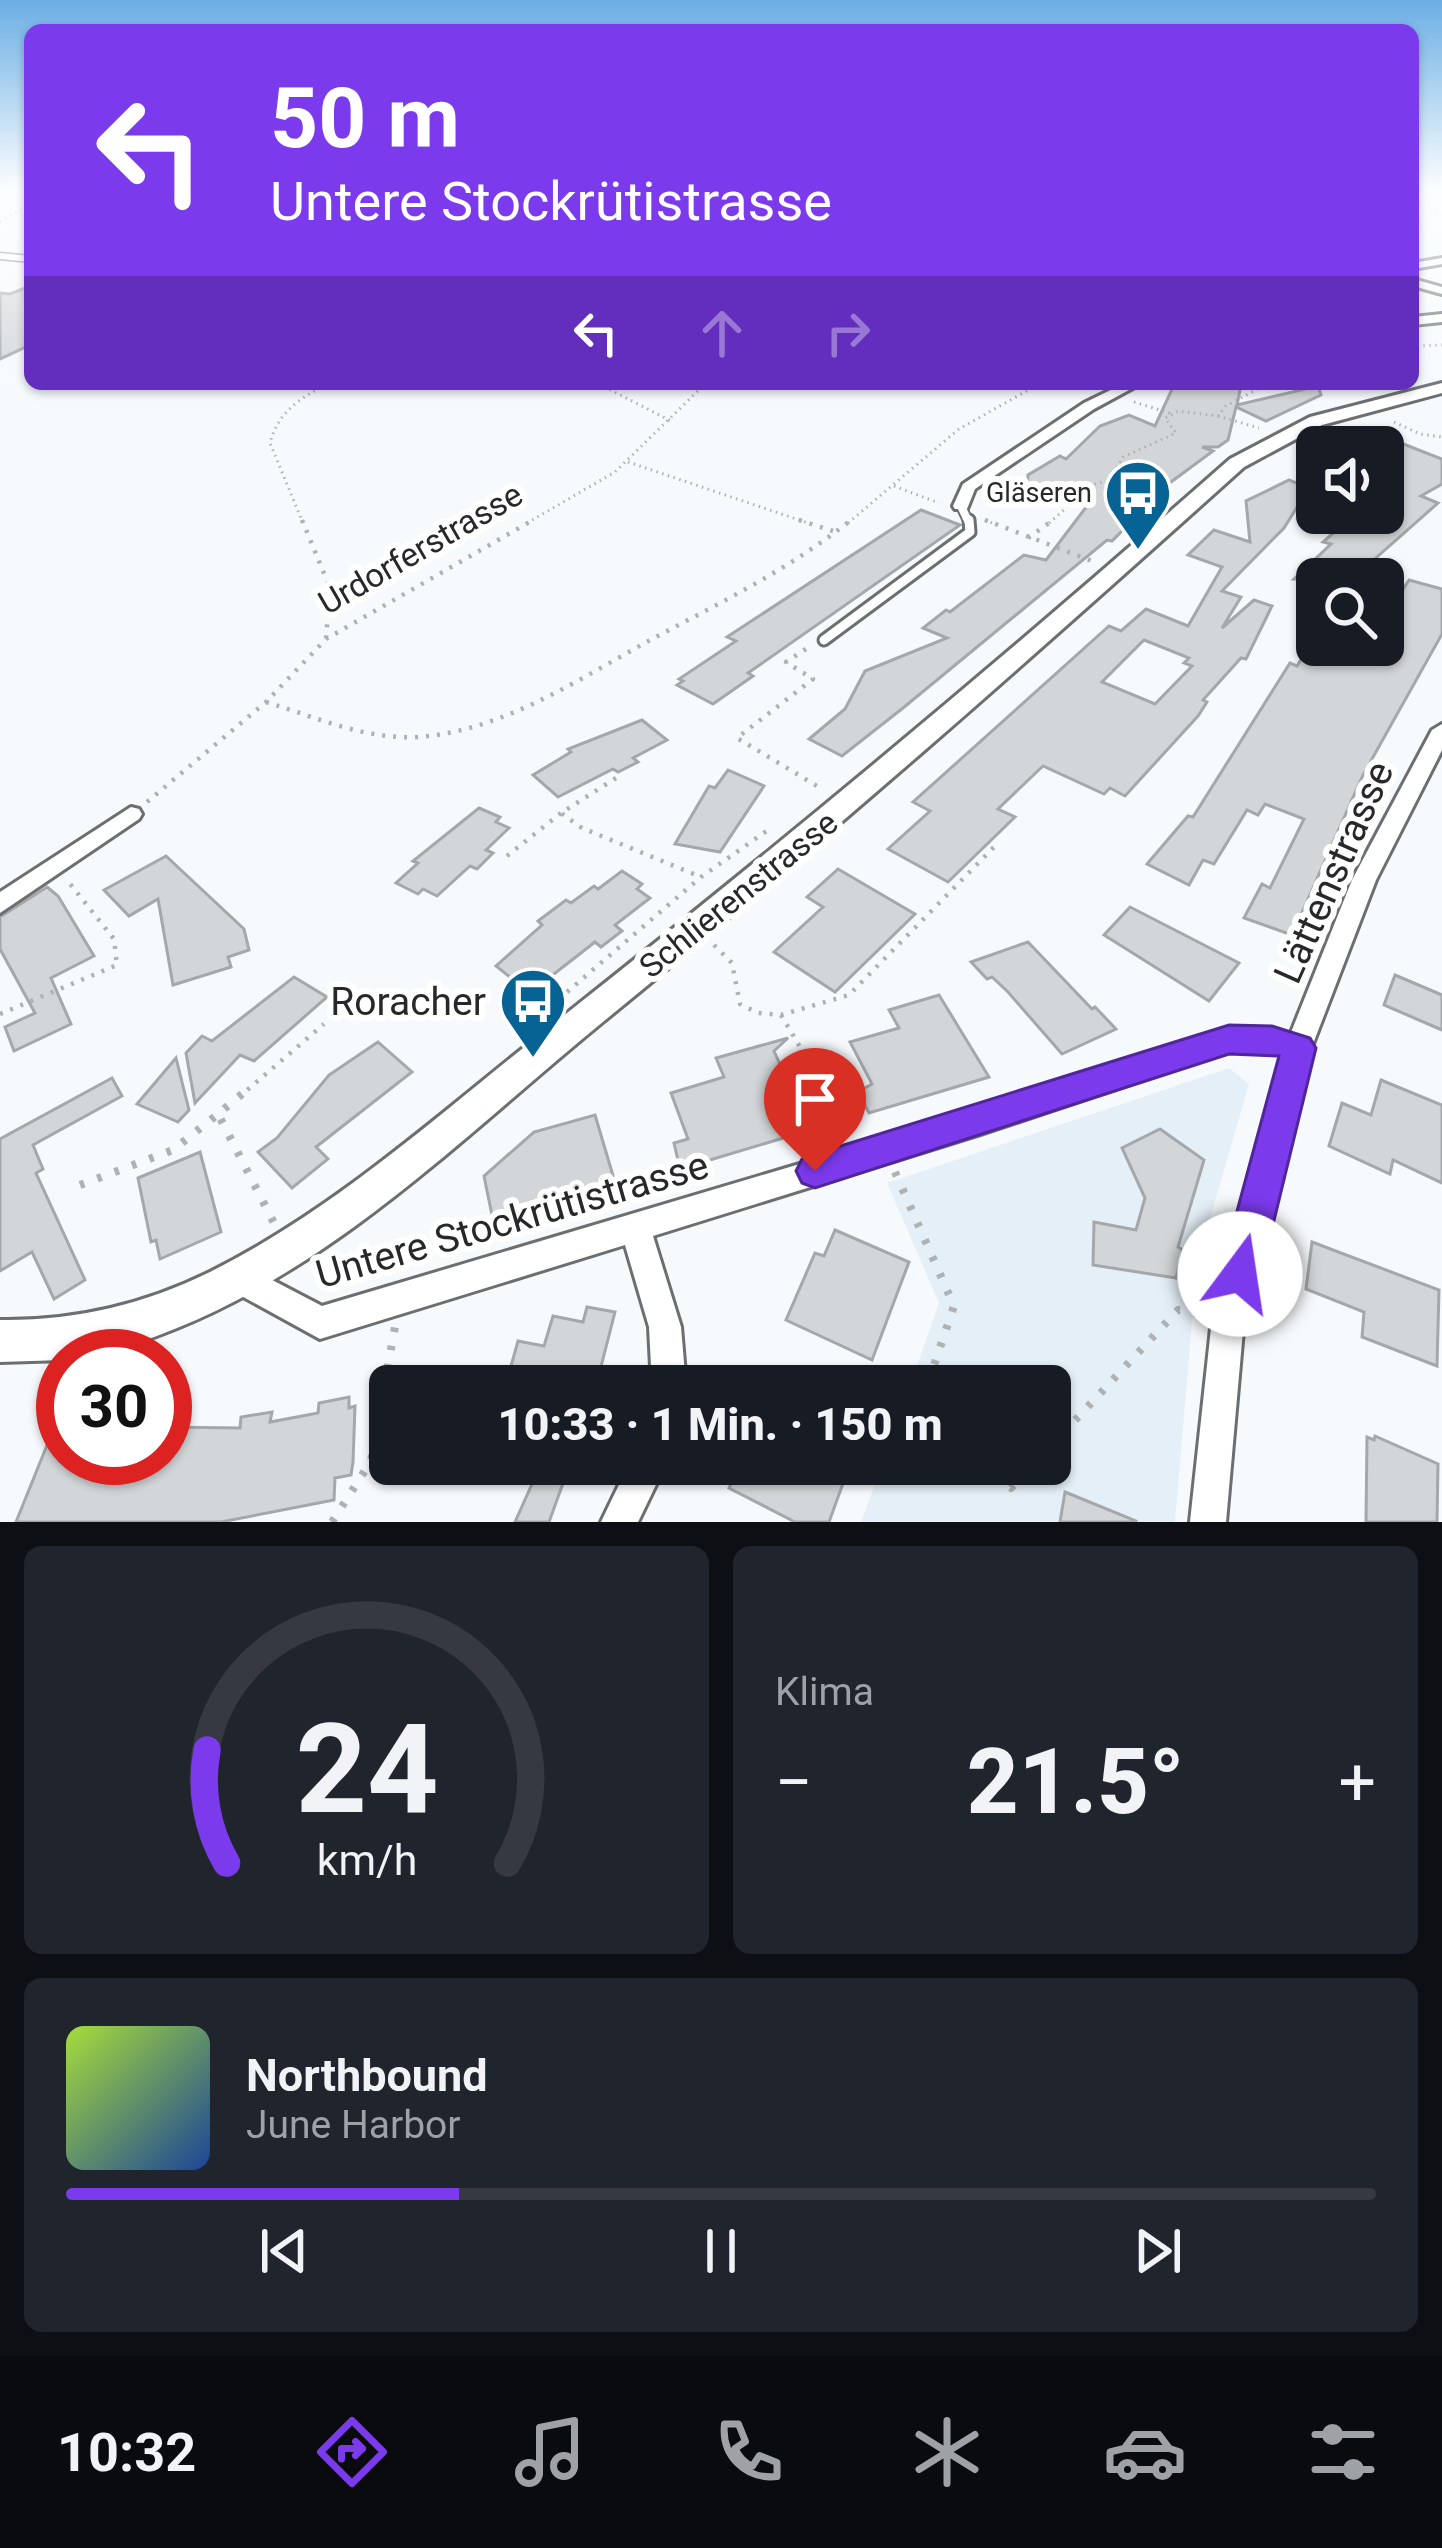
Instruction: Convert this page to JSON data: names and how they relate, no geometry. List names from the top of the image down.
{
  "streets": {
    "street": ["Lättenstrasse", "Schlierenstrasse", "Untere Stockrütistrasse"],
    "path": ["Urdorferstrasse"]
  },
  "crossings": [
    ["Lättenstrasse", "Untere Stockrütistrasse"],
    ["Schlierenstrasse", "Untere Stockrütistrasse"]
  ],
  "places": {
    "bus stop": ["Gläseren", "Roracher"]
  },
  "page": {
    "turn": ["50 m", "Untere Stockrütistrasse"],
    "limit": "30",
    "trip": "10:33 · 1 Min. · 150 m",
    "tile": "Klima",
    "heat": ["−", "21.5°", "+"],
    "song": ["Northbound", "June Harbor"],
    "tabs": "10:32",
    "gauge": ["24", "km/h"]
  }
}
